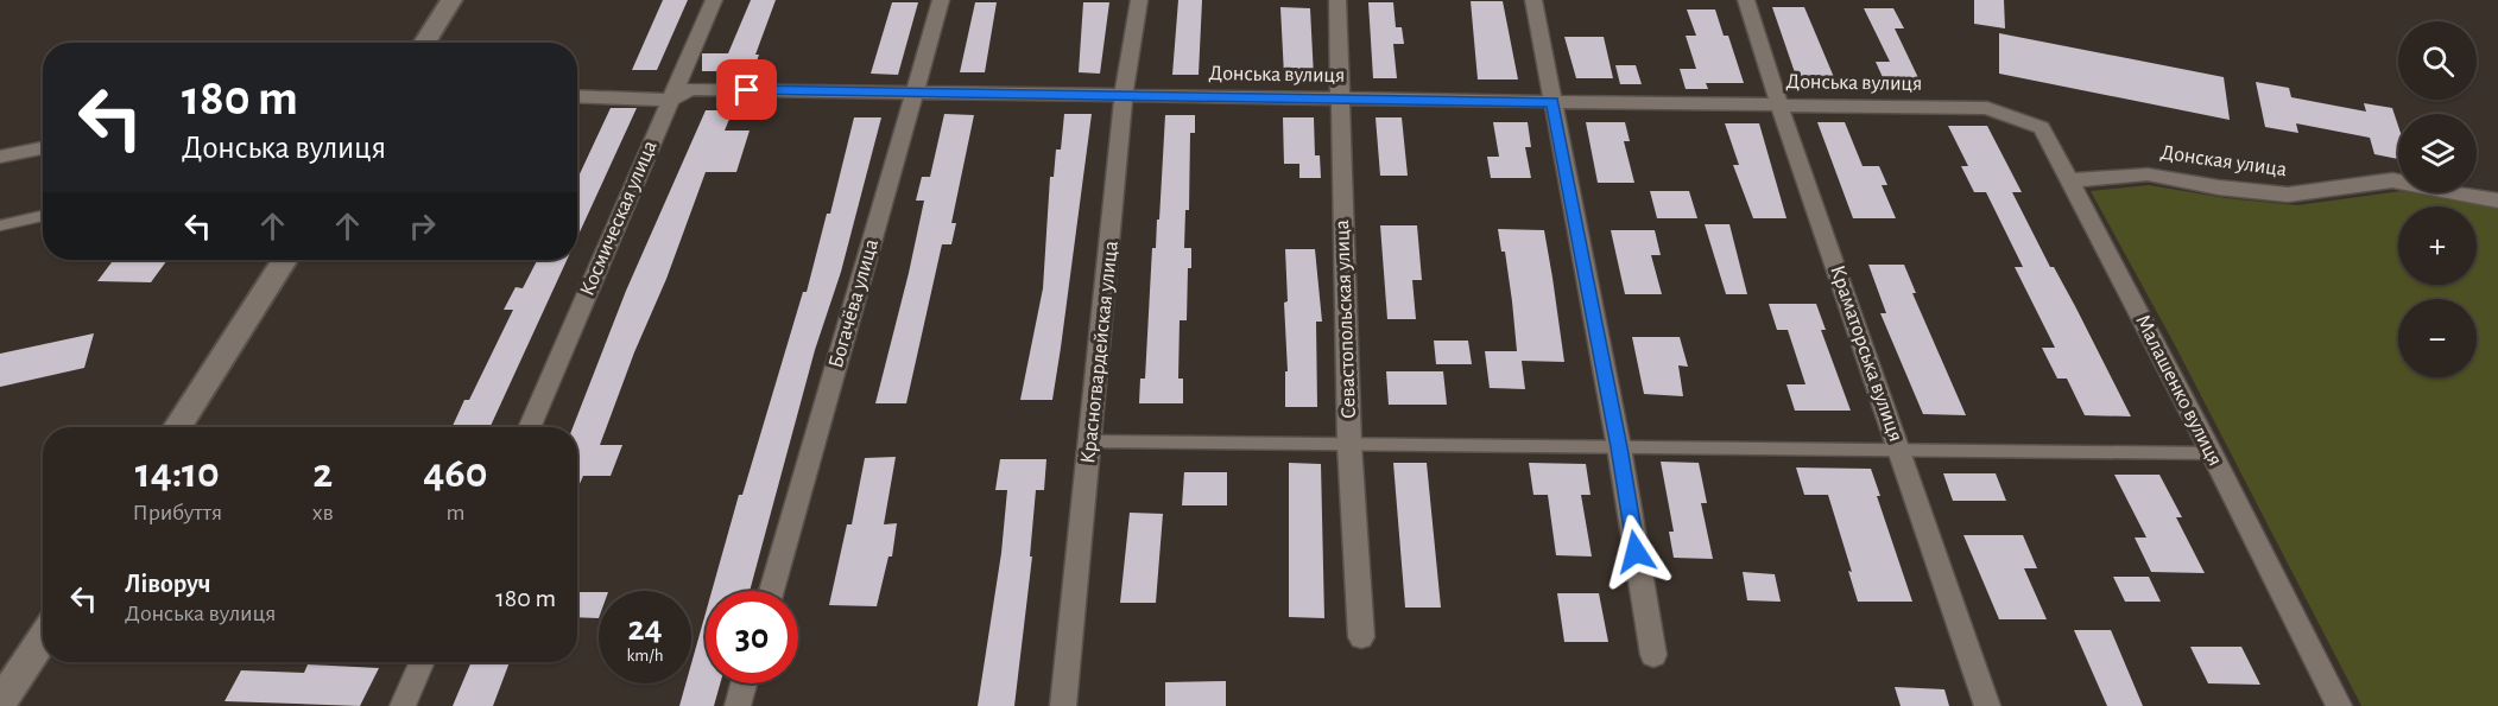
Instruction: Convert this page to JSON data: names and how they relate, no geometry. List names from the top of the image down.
{
  "streets": {
    "street": [
      "Донська вулиця",
      "Донская улица",
      "Космическая улица",
      "Богачёва улица",
      "Севастопольская улица",
      "Красногвардейская улица",
      "Краматорська вулиця",
      "Малашенко вулиця"
    ]
  },
  "crossings": [
    ["Донська вулиця", "Космическая улица"],
    ["Донська вулиця", "Богачёва улица"],
    ["Донська вулиця", "Севастопольская улица"],
    ["Донська вулиця", "Красногвардейская улица"],
    ["Донська вулиця", "Краматорська вулиця"],
    ["Донська вулиця", "Малашенко вулиця"],
    ["Донская улица", "Малашенко вулиця"]
  ],
  "page": {
    "map_buttons": ["+", "−"],
    "turn": ["180 m", "Донська вулиця"],
    "eta": [
      "14:10",
      "Прибуття",
      "2",
      "хв",
      "460",
      "m"
    ],
    "list": [
      {
        "name": "Ліворуч",
        "note": "Донська вулиця",
        "value": "180 m"
      }
    ],
    "speed": "24 km/h",
    "limit": "30"
  }
}
